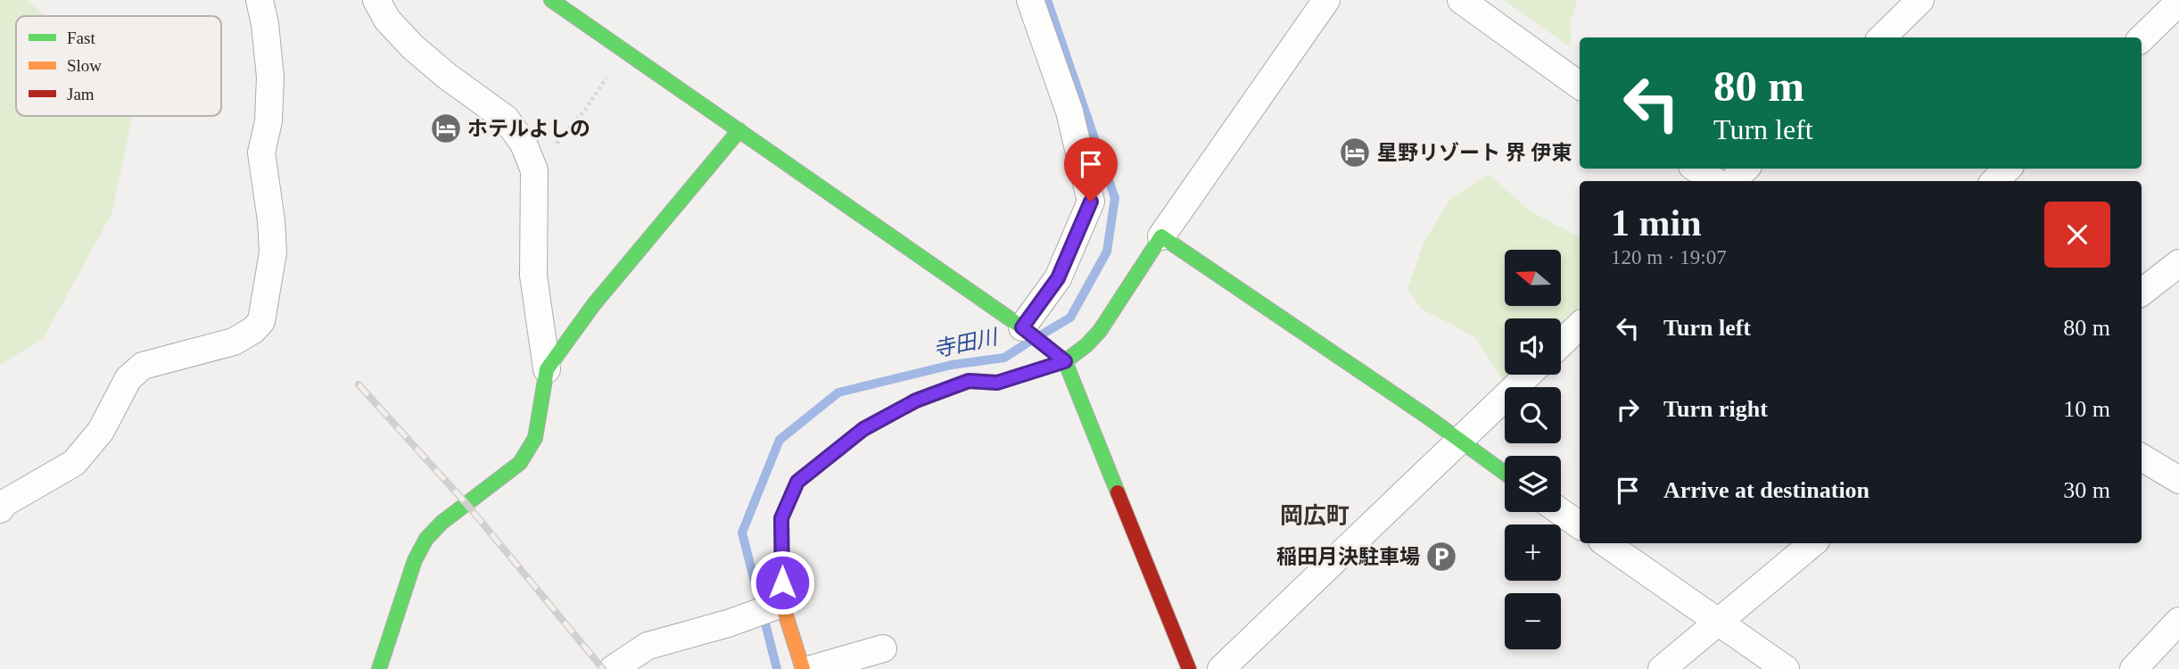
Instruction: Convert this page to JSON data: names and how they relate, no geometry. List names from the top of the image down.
{
  "districts": ["岡広町"],
  "water": ["寺田川"],
  "places": {
    "hotel": ["ホテルよしの", "星野リゾート 界 伊東"],
    "parking": ["稲田月決駐車場"]
  },
  "legend": ["Fast", "Slow", "Jam"],
  "north": "left",
  "page": {
    "turn": ["80 m", "Turn left"],
    "heading": ["1 min", "120 m · 19:07"],
    "map_buttons": ["+", "−"],
    "list": [
      {
        "name": "Turn left",
        "value": "80 m"
      },
      {
        "name": "Turn right",
        "value": "10 m"
      },
      {
        "name": "Arrive at destination",
        "value": "30 m"
      }
    ]
  }
}
